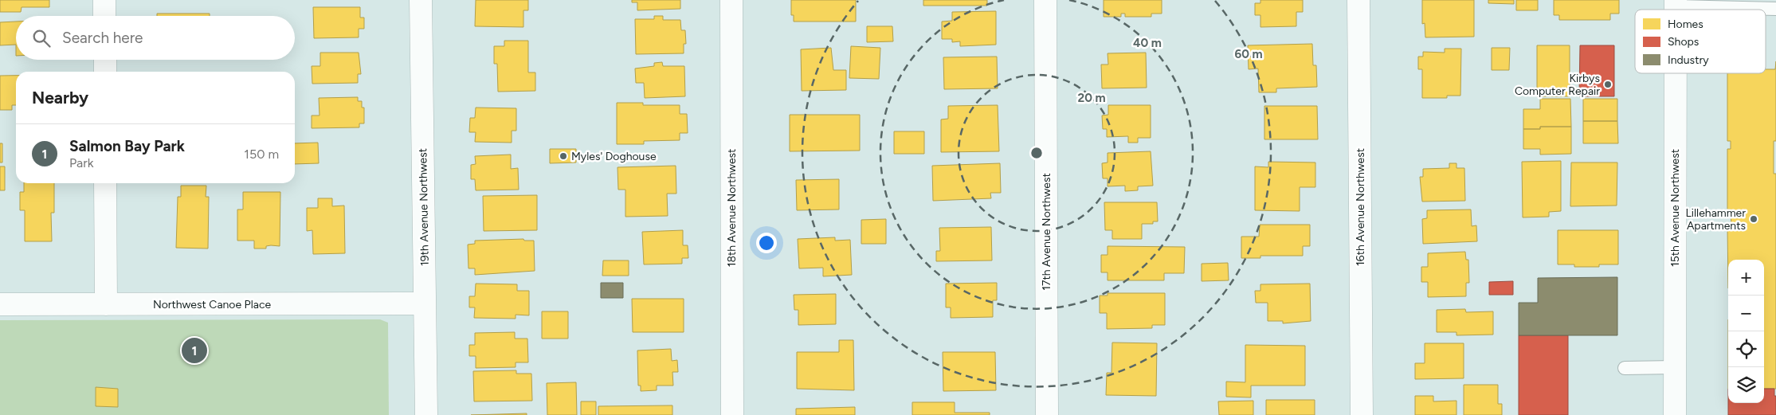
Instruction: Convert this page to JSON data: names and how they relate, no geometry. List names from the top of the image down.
{
  "streets": {
    "street": [
      "19th Avenue Northwest",
      "16th Avenue Northwest",
      "18th Avenue Northwest",
      "15th Avenue Northwest",
      "17th Avenue Northwest",
      "Northwest Canoe Place"
    ]
  },
  "crossings": [
    ["19th Avenue Northwest", "Northwest Canoe Place"]
  ],
  "places": ["Kirbys Computer Repair", "Myles' Doghouse", "Lillehammer Apartments"],
  "legend": ["Homes", "Shops", "Industry"],
  "page": {
    "search": "Search here",
    "heading": "Nearby",
    "list": [
      {
        "mark": "1",
        "name": "Salmon Bay Park",
        "note": "Park",
        "value": "150 m"
      }
    ],
    "map_buttons": ["+", "−"],
    "pins": "1"
  },
  "rings": ["40 m", "60 m", "20 m"]
}
